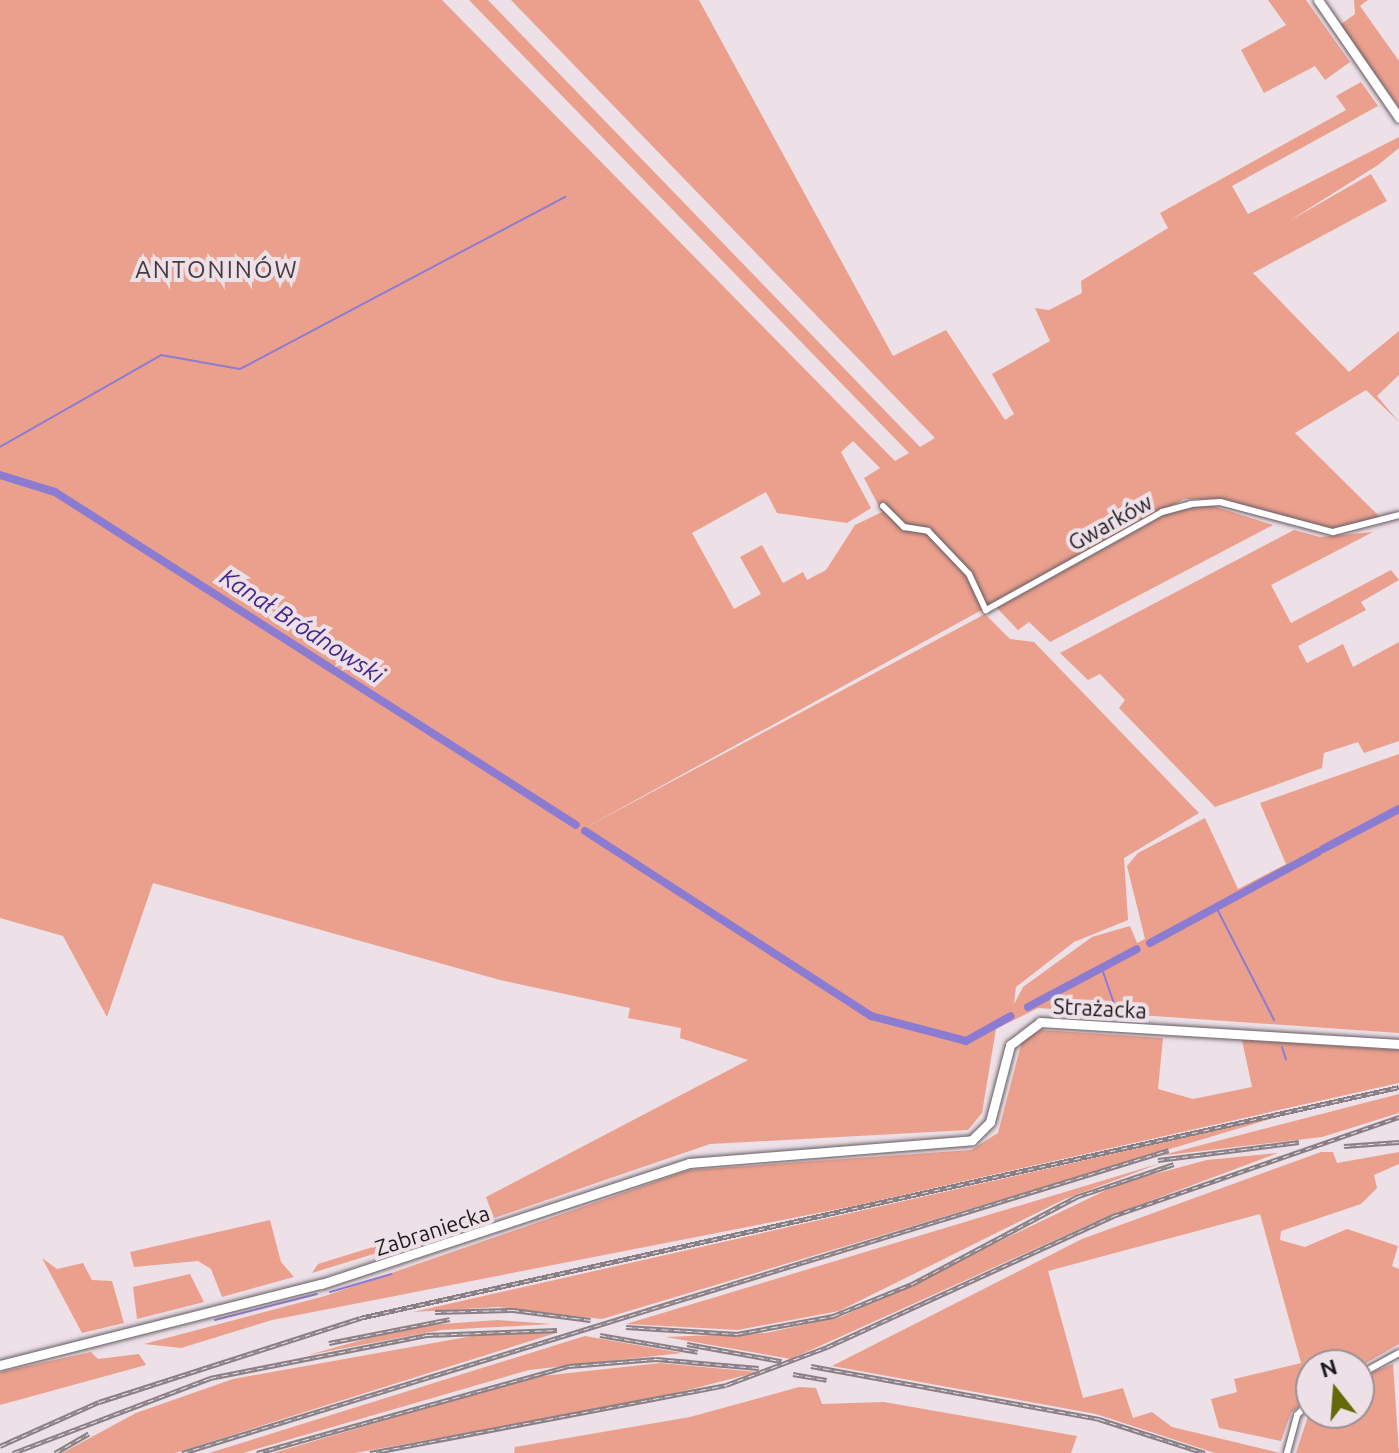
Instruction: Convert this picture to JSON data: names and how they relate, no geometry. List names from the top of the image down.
{
  "streets": {
    "main road": ["Strażacka", "Zabraniecka"],
    "street": ["Gwarków"]
  },
  "crossings": [
    ["Strażacka", "Zabraniecka"]
  ],
  "districts": ["ANTONINÓW"],
  "water": ["Kanał Bródnowski"],
  "north": "top"
}
